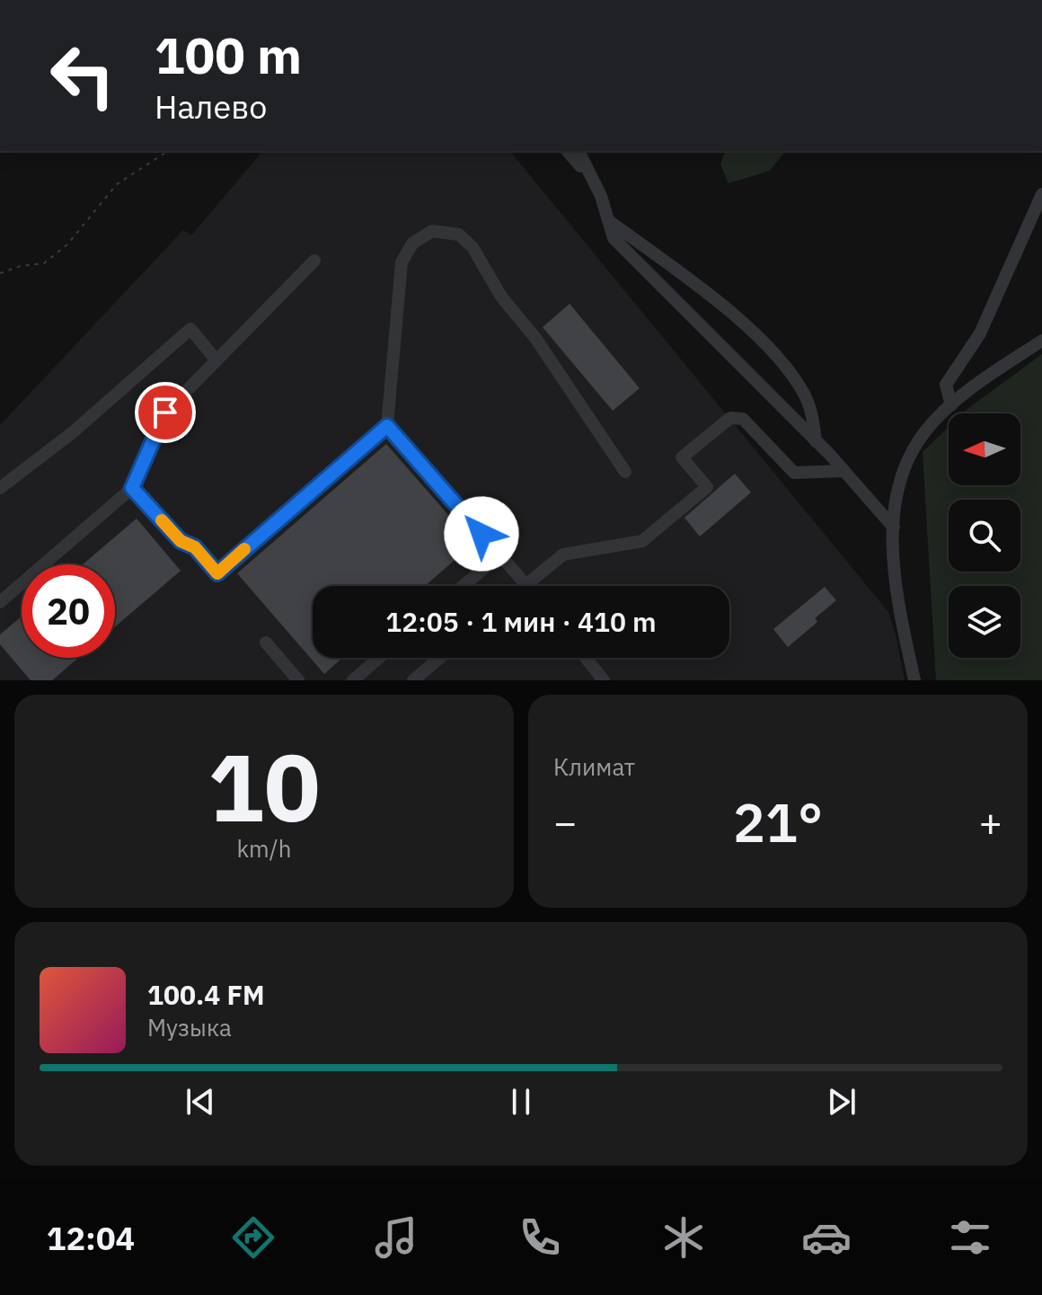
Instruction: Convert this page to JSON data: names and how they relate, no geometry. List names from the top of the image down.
{
  "north": "left",
  "page": {
    "turn": ["100 m", "Налево"],
    "limit": "20",
    "trip": "12:05 · 1 мин · 410 m",
    "tile": [
      ["10", "km/h"],
      "Климат"
    ],
    "heat": ["−", "21°", "+"],
    "song": ["100.4 FM", "Музыка"],
    "tabs": "12:04"
  }
}
